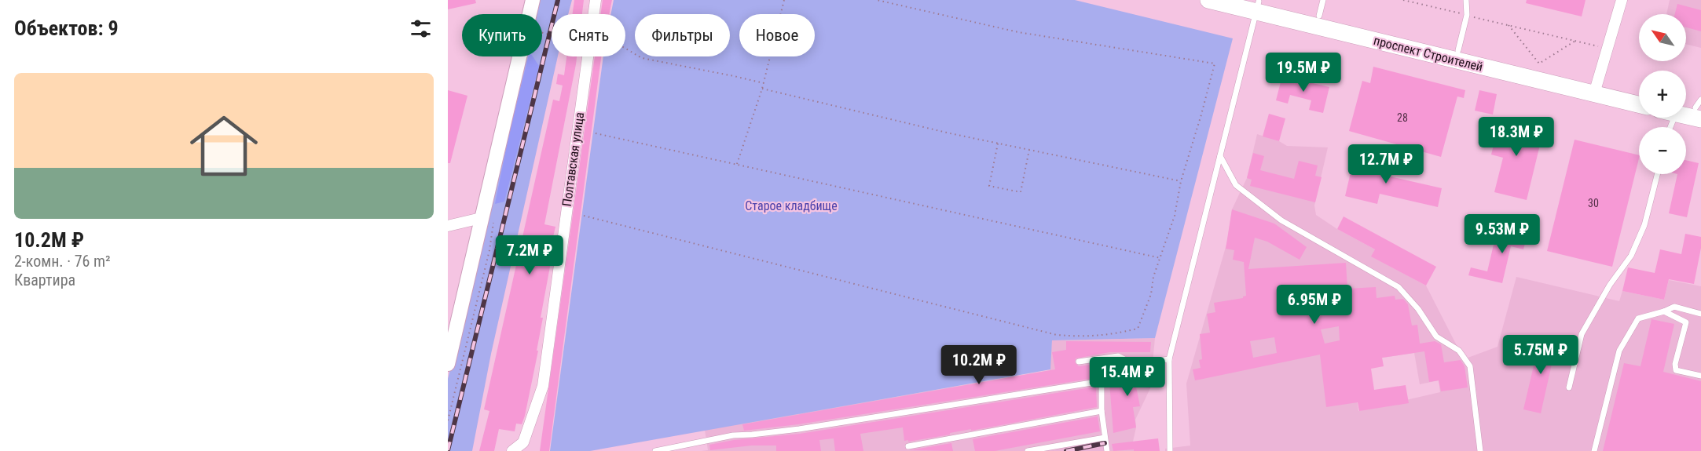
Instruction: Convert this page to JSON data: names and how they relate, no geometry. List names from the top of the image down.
{
  "streets": {
    "main road": ["проспект Строителей"],
    "street": ["Полтавская улица"]
  },
  "parks": ["Старое кладбище"],
  "house_numbers": ["28", "30"],
  "north": "top left",
  "page": {
    "heading": "Объектов: 9",
    "map_buttons": ["+", "−"],
    "chip": [
      "Купить",
      "Снять",
      "Фильтры",
      "Новое"
    ],
    "price": [
      "19.5M ₽",
      "18.3M ₽",
      "12.7M ₽",
      "9.53M ₽",
      "7.2M ₽",
      "6.95M ₽",
      "5.75M ₽",
      "10.2M ₽",
      "15.4M ₽"
    ],
    "list": [
      {
        "name": "10.2M ₽",
        "note": "2-комн. · 76 m² · Квартира"
      }
    ]
  }
}
